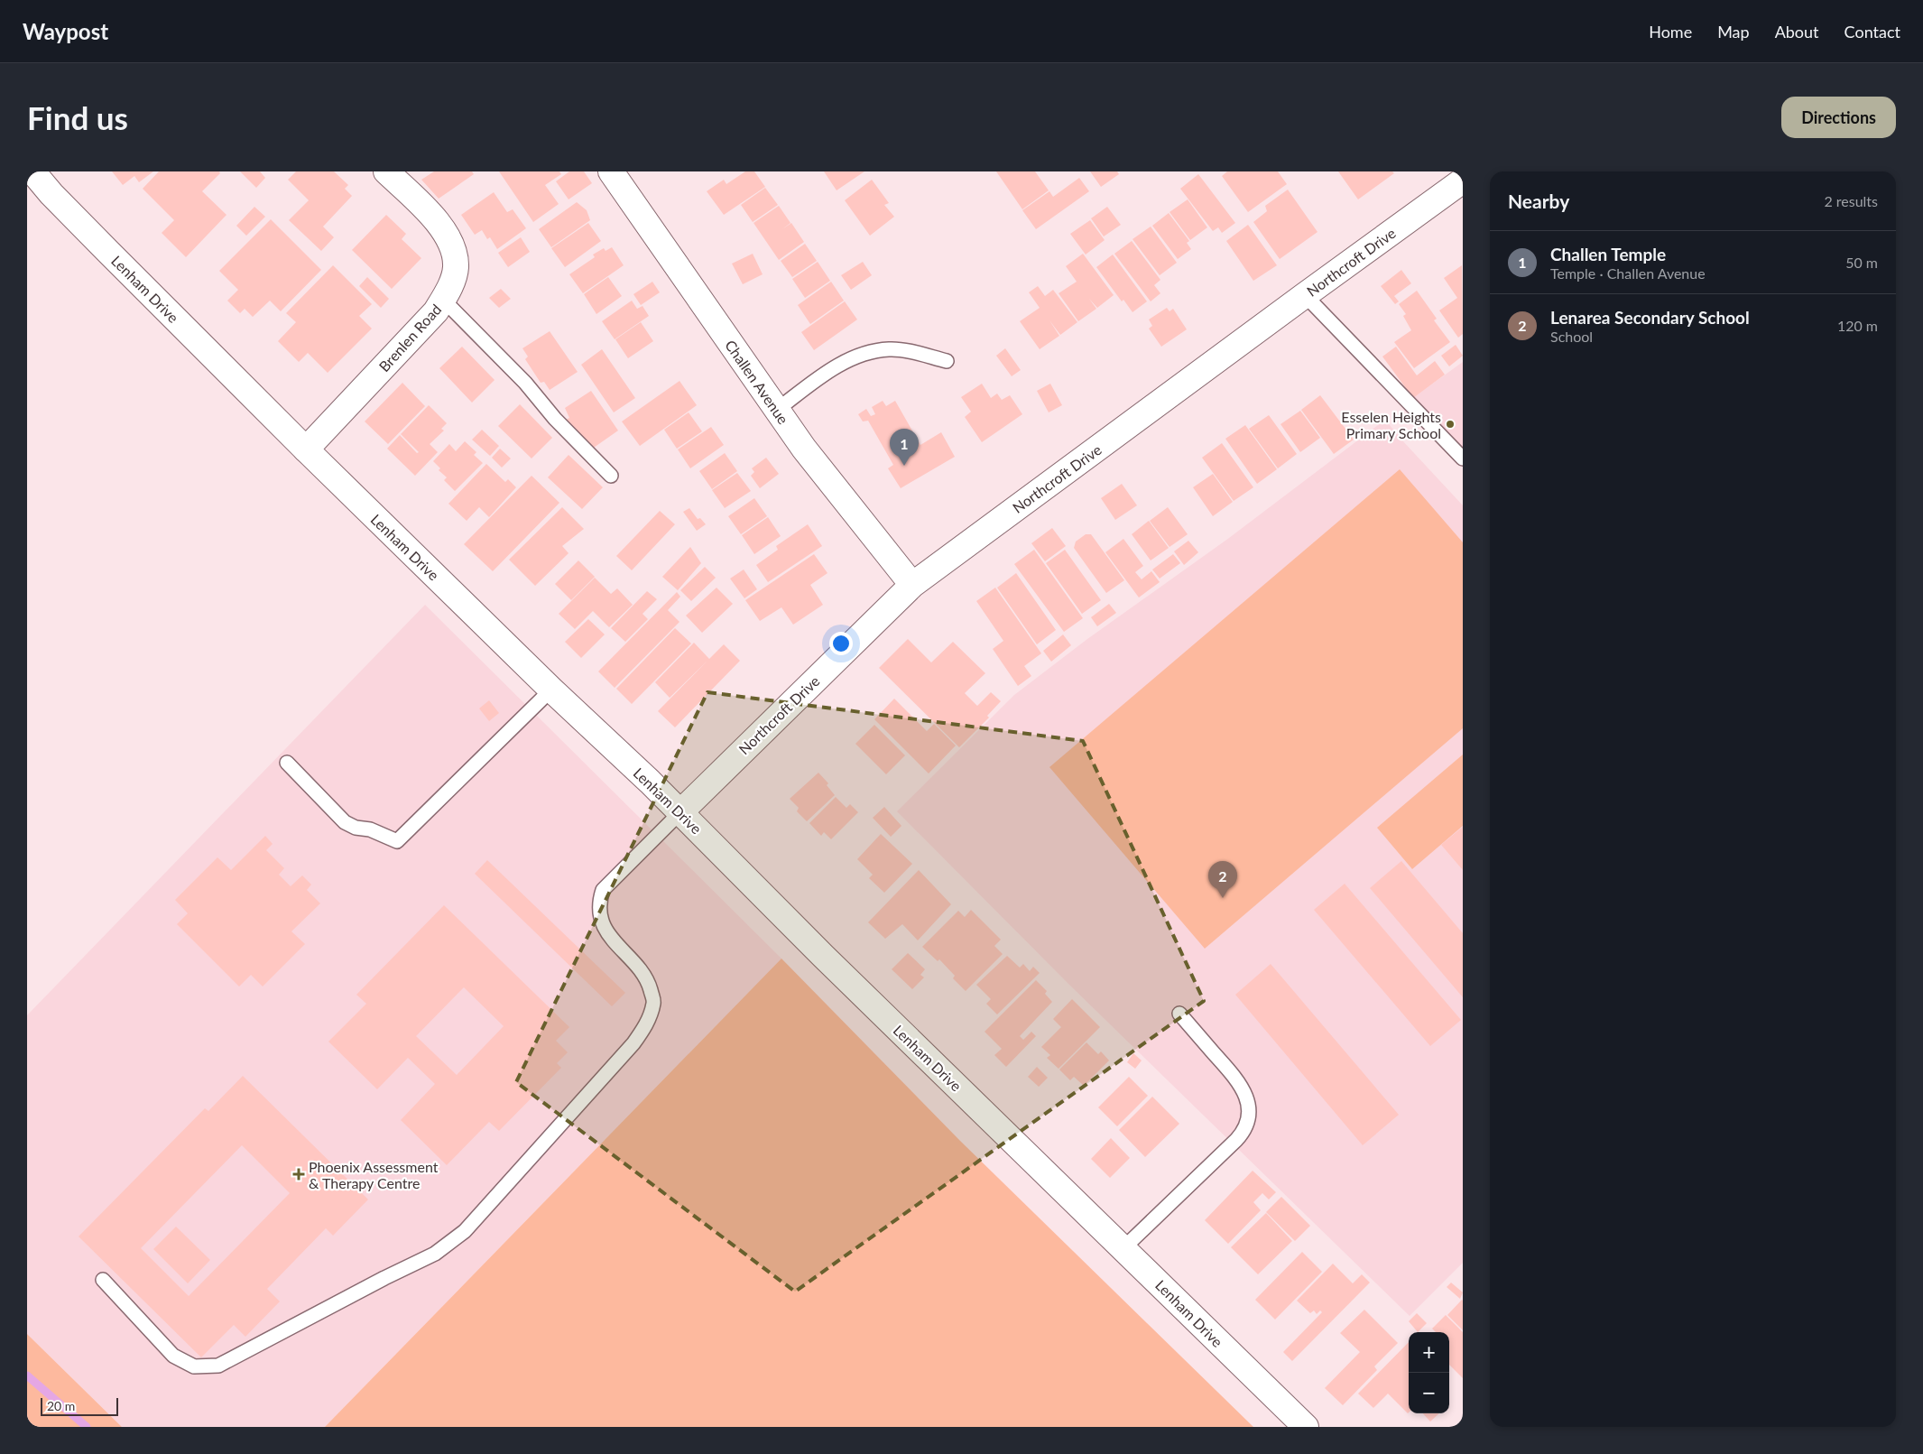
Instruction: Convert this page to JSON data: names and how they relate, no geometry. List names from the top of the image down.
{
  "streets": {
    "street": [
      "Northcroft Drive",
      "Lenham Drive",
      "Brenlen Road",
      "Challen Avenue"
    ]
  },
  "crossings": [
    ["Northcroft Drive", "Lenham Drive"],
    ["Northcroft Drive", "Challen Avenue"],
    ["Lenham Drive", "Brenlen Road"]
  ],
  "places": {
    "other": ["Esselen Heights Primary School"],
    "health": ["Phoenix Assessment & Therapy Centre"]
  },
  "scale_bar": "20 m",
  "page": {
    "header": "Waypost",
    "nav": [
      "Home",
      "Map",
      "About",
      "Contact"
    ],
    "buttons": "Directions",
    "title": "Find us",
    "heading": ["Nearby", "2 results"],
    "list": [
      {
        "mark": "1",
        "name": "Challen Temple",
        "note": "Temple · Challen Avenue",
        "value": "50 m"
      },
      {
        "mark": "2",
        "name": "Lenarea Secondary School",
        "note": "School",
        "value": "120 m"
      }
    ],
    "pins": ["1", "2"],
    "map_buttons": ["+", "−"],
    "scale": "20 m"
  }
}
